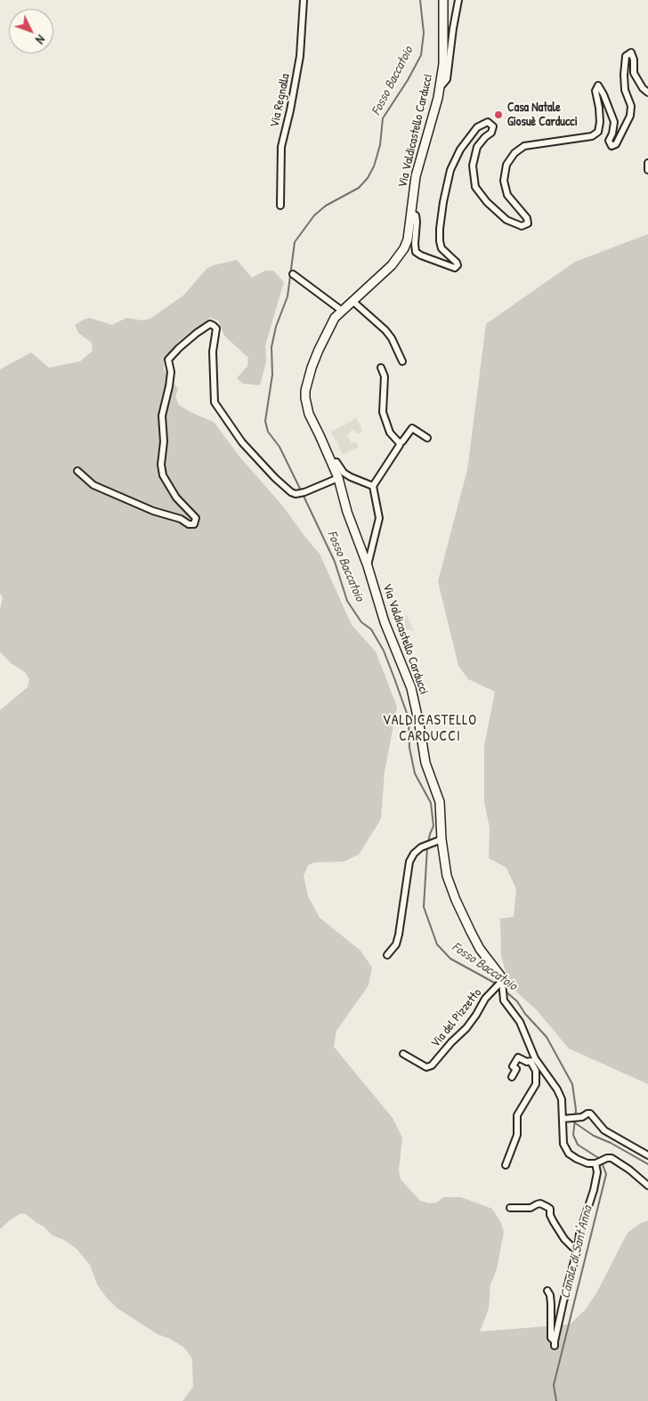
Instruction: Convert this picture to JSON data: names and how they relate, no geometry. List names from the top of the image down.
{
  "streets": {
    "street": ["Via Regnalla", "Via Valdicastello Carducci", "Via del Pizzetto"]
  },
  "crossings": [
    ["Via Valdicastello Carducci", "Via del Pizzetto"]
  ],
  "districts": ["VALDICASTELLO CARDUCCI"],
  "water": ["Fosso Baccatoio", "Canale di Sant'Anna"],
  "places": ["Casa Natale Giosuè Carducci"],
  "north": "bottom right"
}
